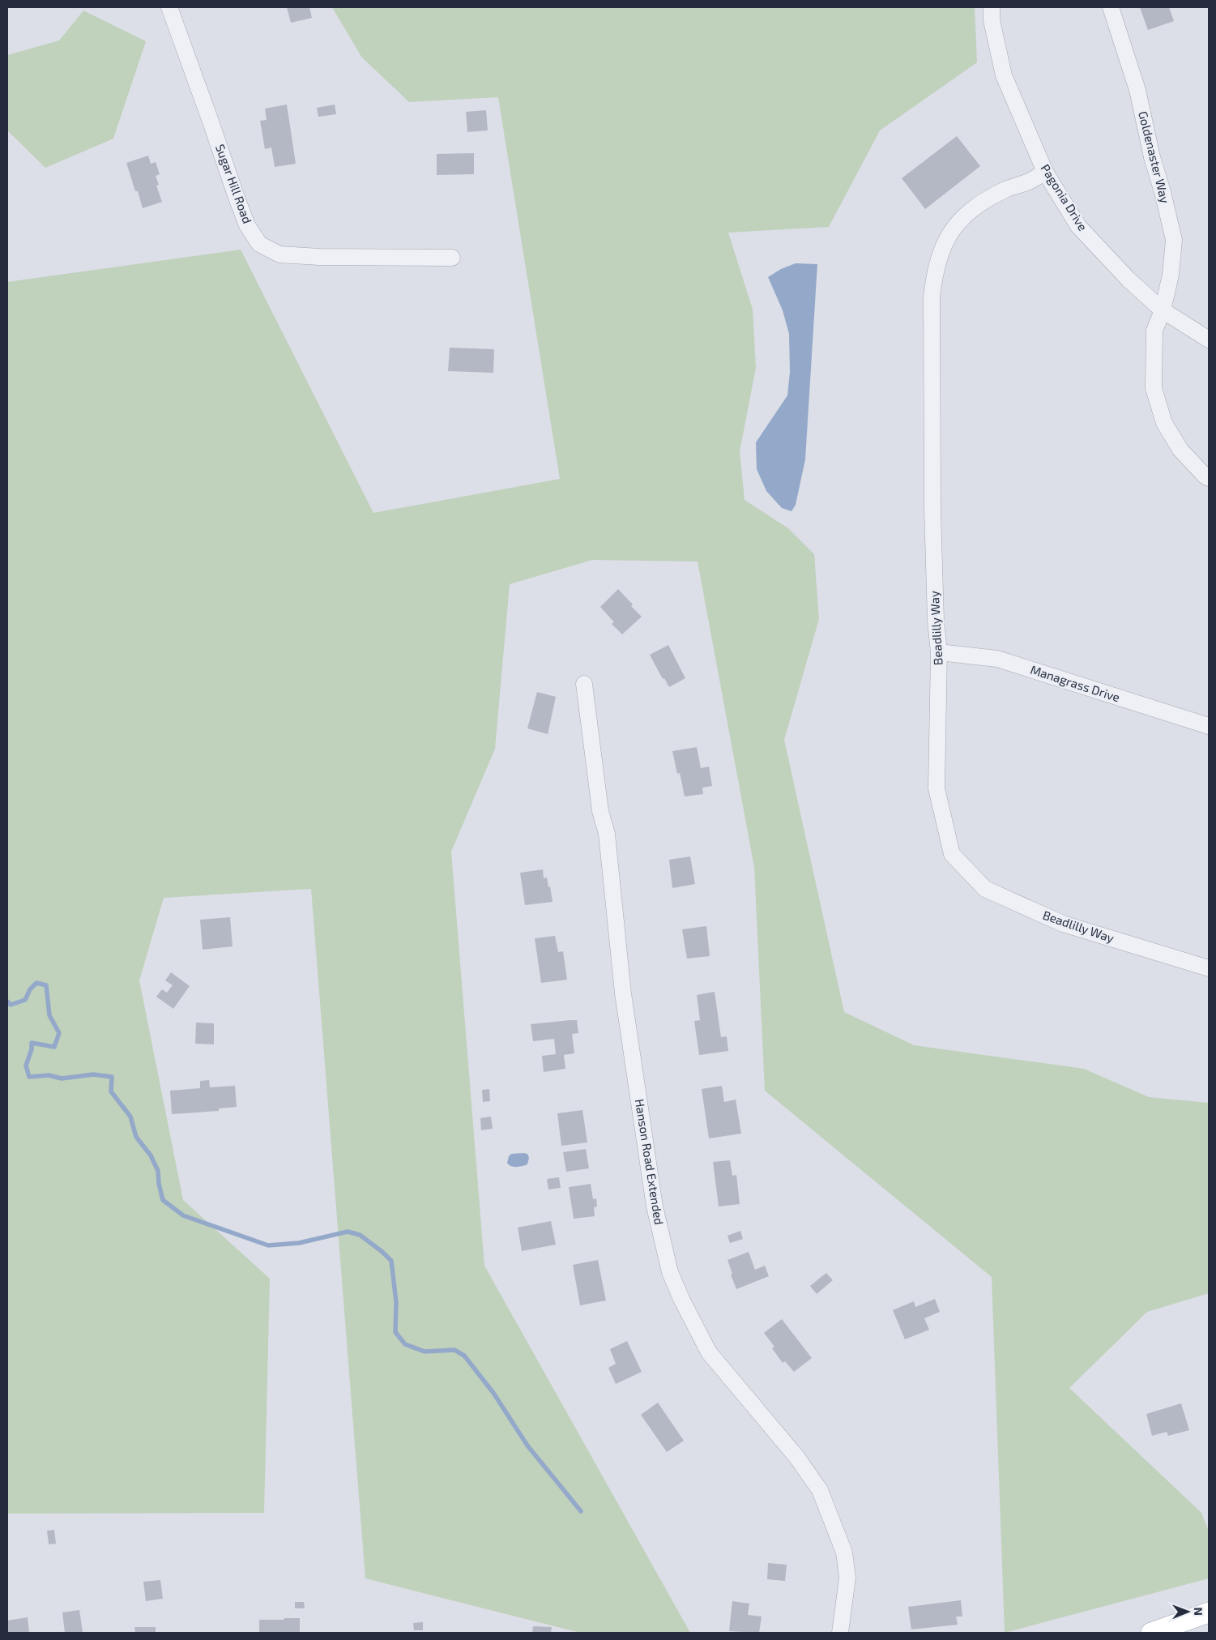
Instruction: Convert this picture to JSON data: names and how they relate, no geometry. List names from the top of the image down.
{
  "streets": {
    "street": [
      "Goldenaster Way",
      "Sugar Hill Road",
      "Pagonia Drive",
      "Beadlilly Way",
      "Managrass Drive",
      "Hanson Road Extended"
    ]
  },
  "crossings": [
    ["Goldenaster Way", "Pagonia Drive"],
    ["Pagonia Drive", "Beadlilly Way"],
    ["Beadlilly Way", "Managrass Drive"]
  ],
  "north": "right"
}
